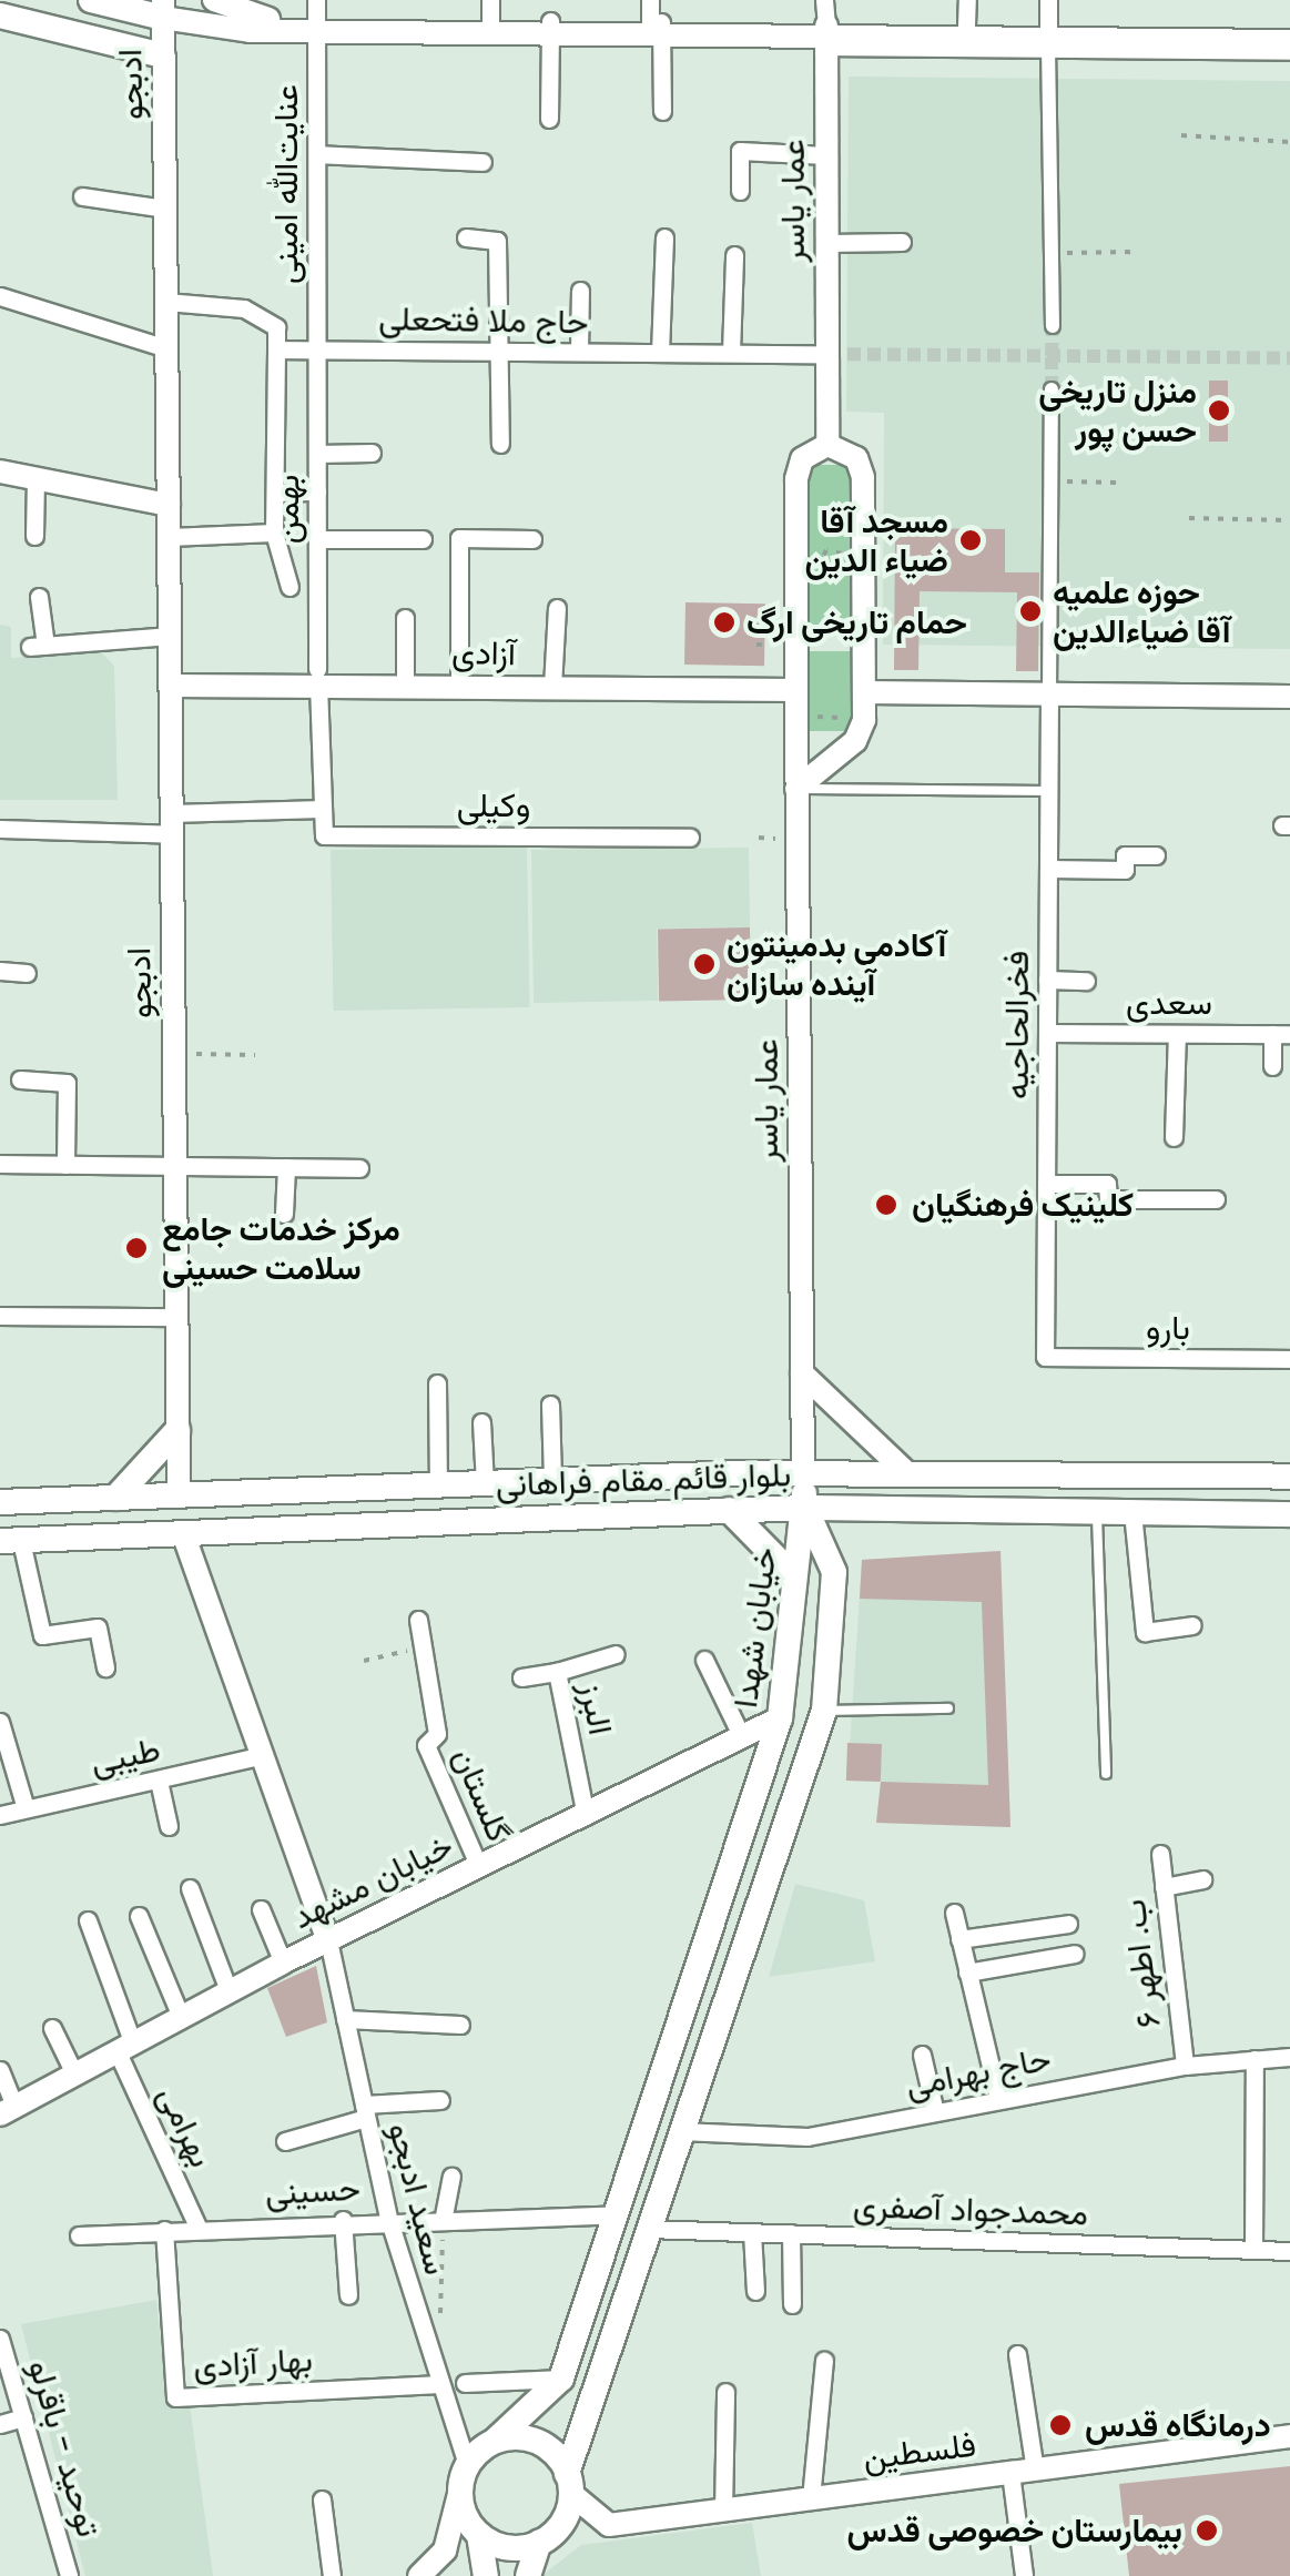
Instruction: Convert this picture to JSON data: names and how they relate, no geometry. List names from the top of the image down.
{
  "streets": {
    "main road": ["ادبجو", "بلوار قائم مقام فراهانی", "خیابان شهدا"],
    "street": [
      "عنایت‌الله امینی",
      "عمار یاسر",
      "حاج ملا فتحعلی",
      "بهمن",
      "آزادی",
      "وکیلی",
      "سعدی",
      "فخرالحاجیه",
      "بارو",
      "البرز",
      "طیبی",
      "گلستان",
      "خیابان مشهد",
      "ب. اطهر ۶",
      "حاج بهرامی",
      "بهرامی",
      "حسینی",
      "سعید ادبجو",
      "محمدجواد آصفری",
      "بهار آزادی",
      "توحید - باقرلو",
      "فلسطین"
    ]
  },
  "crossings": [
    ["ادبجو", "آزادی"],
    ["ادبجو", "بلوار قائم مقام فراهانی"],
    ["ادبجو", "طیبی"],
    ["ادبجو", "خیابان مشهد"],
    ["ادبجو", "سعید ادبجو"],
    ["عنایت‌الله امینی", "حاج ملا فتحعلی"],
    ["عنایت‌الله امینی", "بهمن"],
    ["عمار یاسر", "حاج ملا فتحعلی"],
    ["عمار یاسر", "آزادی"],
    ["عمار یاسر", "بلوار قائم مقام فراهانی"],
    ["حاج ملا فتحعلی", "بهمن"],
    ["بهمن", "آزادی"],
    ["سعدی", "فخرالحاجیه"],
    ["فخرالحاجیه", "بارو"],
    ["بلوار قائم مقام فراهانی", "خیابان شهدا"],
    ["خیابان شهدا", "خیابان مشهد"],
    ["خیابان شهدا", "حاج بهرامی"],
    ["خیابان شهدا", "حسینی"],
    ["خیابان شهدا", "سعید ادبجو"],
    ["خیابان شهدا", "محمدجواد آصفری"],
    ["خیابان شهدا", "فلسطین"],
    ["البرز", "خیابان مشهد"],
    ["گلستان", "خیابان مشهد"],
    ["خیابان مشهد", "بهرامی"],
    ["خیابان مشهد", "سعید ادبجو"],
    ["ب. اطهر ۶", "حاج بهرامی"],
    ["بهرامی", "حسینی"],
    ["حسینی", "سعید ادبجو"],
    ["حسینی", "بهار آزادی"],
    ["سعید ادبجو", "بهار آزادی"],
    ["سعید ادبجو", "فلسطین"]
  ],
  "places": [
    "منزل تاریخی حسن پور",
    "مسجد آقا ضیاء الدین",
    "حوزه علمیه آقا ضیاءالدین",
    "حمام تاریخی ارگ",
    "آکادمی بدمینتون آینده سازان",
    "کلینیک فرهنگیان",
    "مرکز خدمات جامع سلامت حسینی",
    "درمانگاه قدس",
    "بیمارستان خصوصی قدس"
  ]
}
